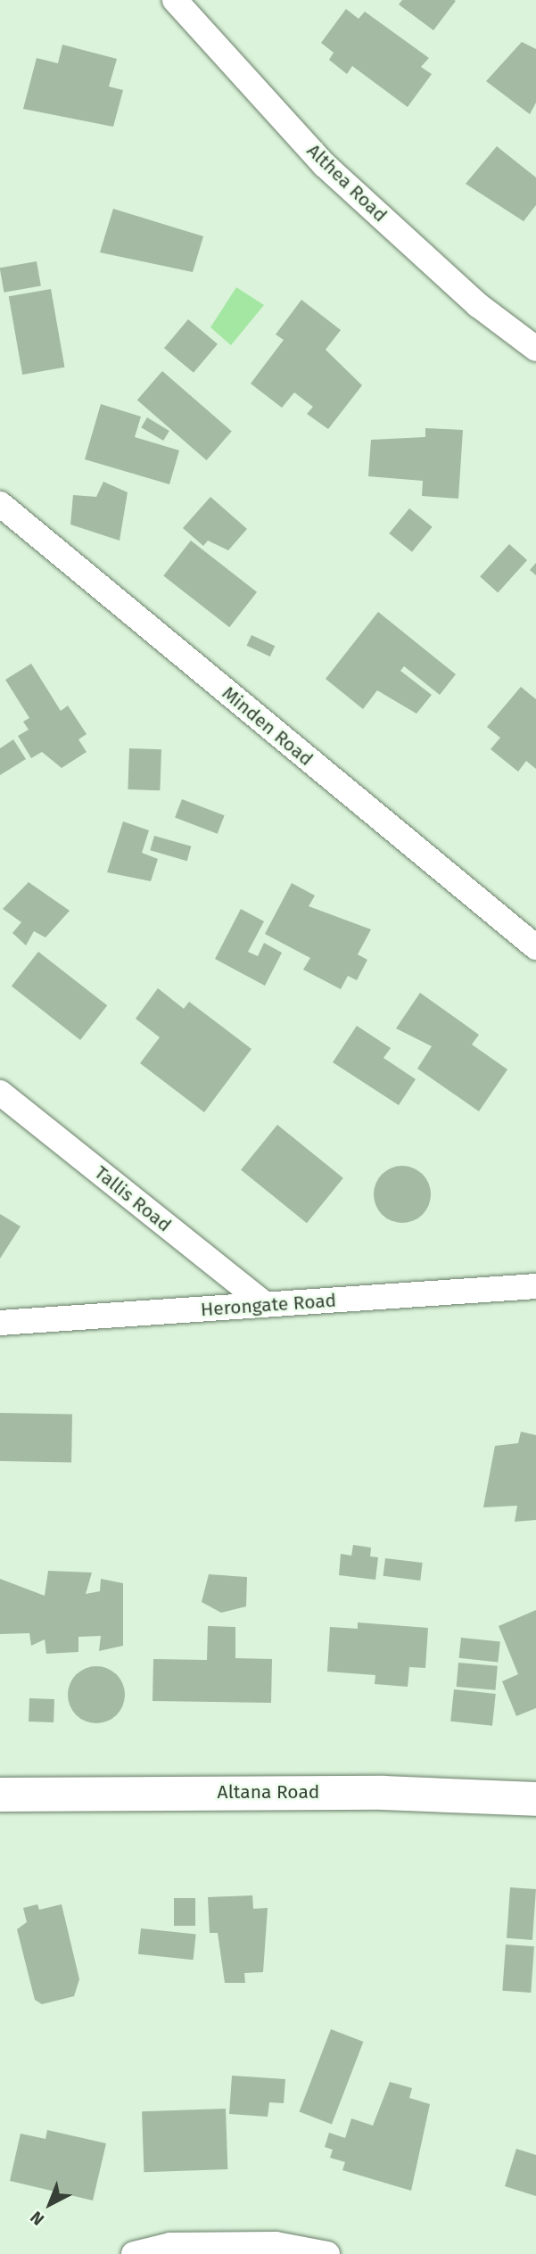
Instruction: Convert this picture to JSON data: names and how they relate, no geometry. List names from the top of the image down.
{
  "streets": {
    "main road": ["Altana Road"],
    "street": [
      "Althea Road",
      "Minden Road",
      "Tallis Road",
      "Herongate Road"
    ]
  },
  "crossings": [
    ["Tallis Road", "Herongate Road"]
  ],
  "north": "bottom left"
}
